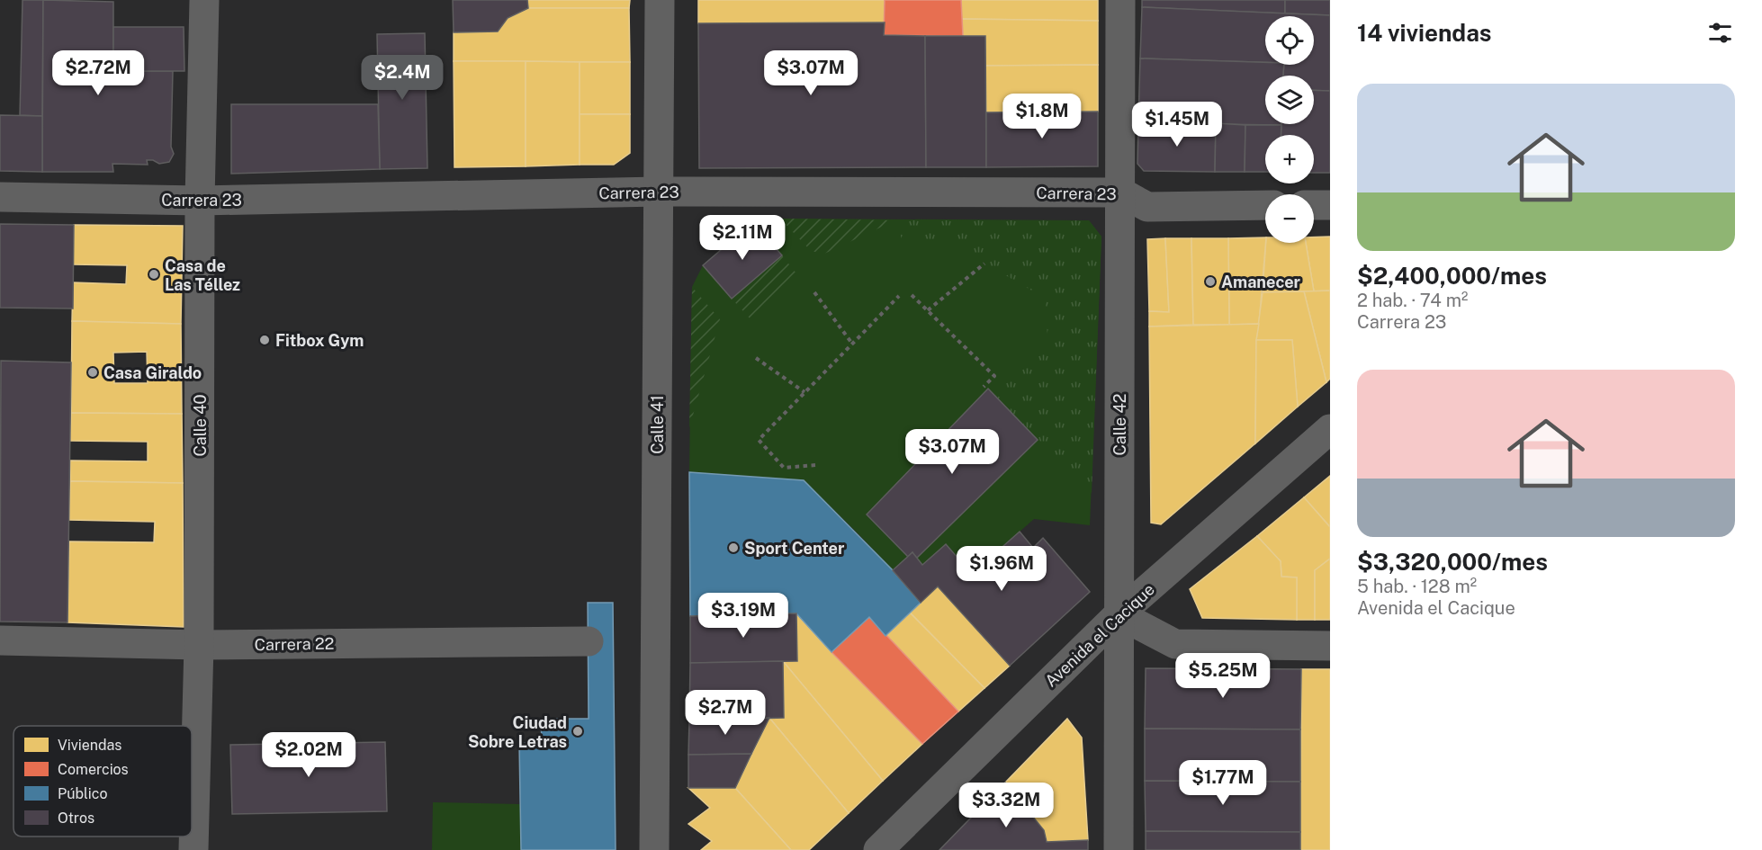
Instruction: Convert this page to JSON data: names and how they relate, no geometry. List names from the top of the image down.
{
  "streets": {
    "street": [
      "Carrera 23",
      "Calle 41",
      "Calle 42",
      "Calle 40",
      "Avenida el Cacique",
      "Carrera 22"
    ]
  },
  "crossings": [
    ["Carrera 23", "Calle 41"],
    ["Carrera 23", "Calle 42"],
    ["Carrera 23", "Calle 40"],
    ["Calle 42", "Avenida el Cacique"],
    ["Calle 40", "Carrera 22"]
  ],
  "places": [
    "Casa de Las Téllez",
    "Amanecer",
    "Fitbox Gym",
    "Casa Giraldo",
    "Sport Center",
    "Ciudad Sobre Letras"
  ],
  "legend": [
    "Viviendas",
    "Comercios",
    "Público",
    "Otros"
  ],
  "page": {
    "heading": "14 viviendas",
    "map_buttons": ["+", "−"],
    "price": [
      "$2.72M",
      "$3.07M",
      "$2.4M",
      "$1.8M",
      "$1.45M",
      "$2.11M",
      "$3.07M",
      "$1.96M",
      "$3.19M",
      "$5.25M",
      "$2.7M",
      "$2.02M",
      "$1.77M",
      "$3.32M"
    ],
    "list": [
      {
        "name": "$2,400,000/mes",
        "note": "2 hab. · 74 m² · Carrera 23"
      },
      {
        "name": "$3,320,000/mes",
        "note": "5 hab. · 128 m² · Avenida el Cacique"
      }
    ]
  }
}
